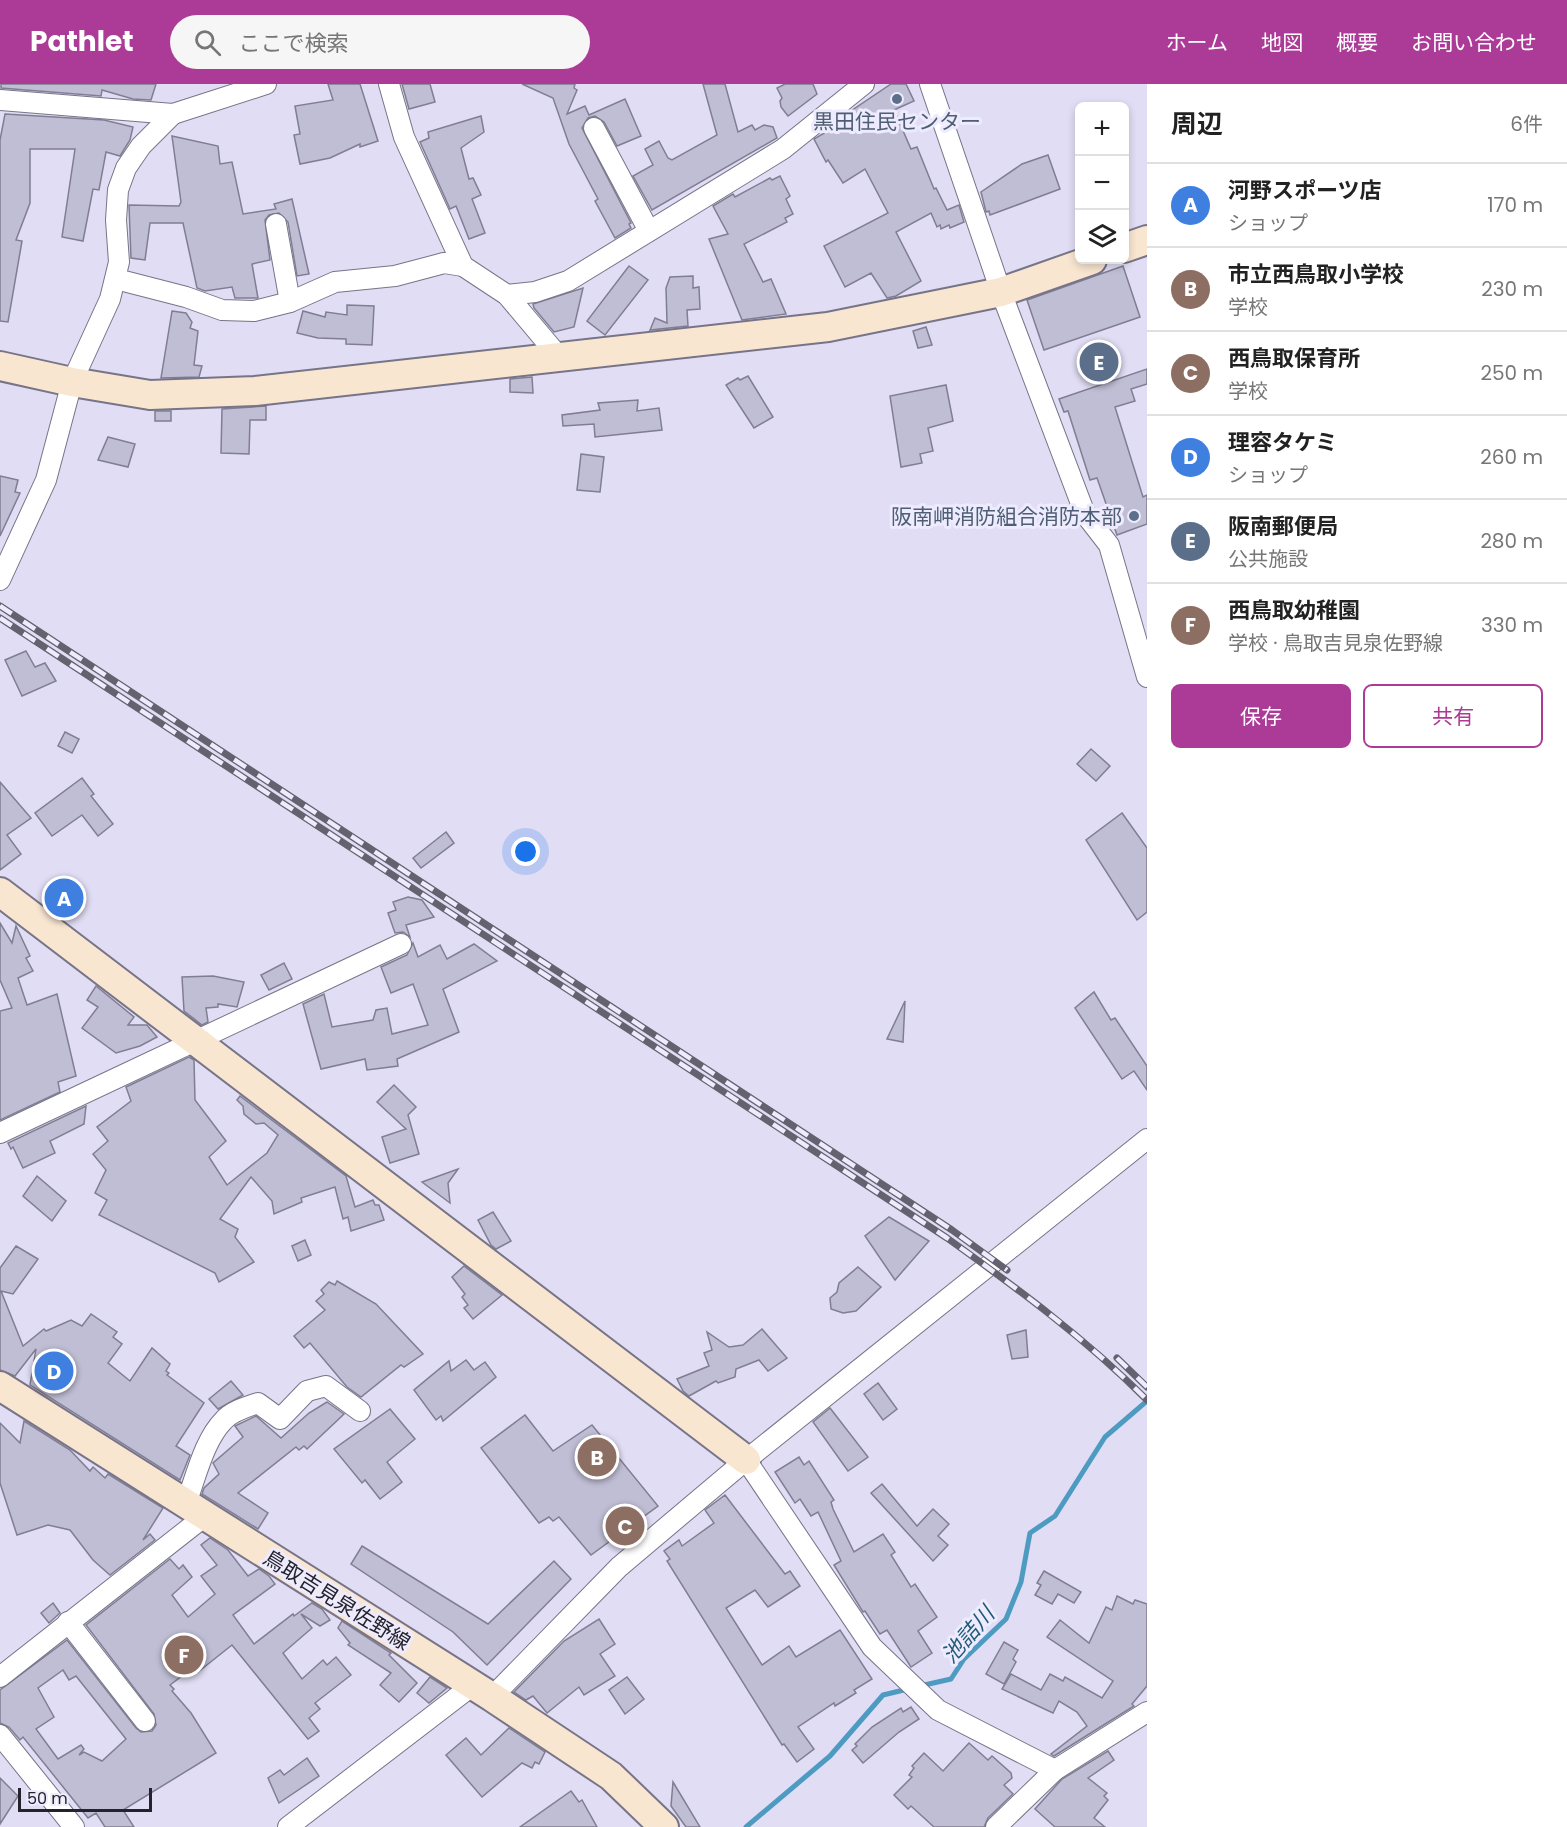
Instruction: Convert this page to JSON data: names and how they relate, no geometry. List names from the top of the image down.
{
  "streets": {
    "street": ["鳥取吉見泉佐野線"]
  },
  "water": ["池詰川"],
  "places": ["黒田住民センター", "阪南岬消防組合消防本部"],
  "scale_bar": "50 m",
  "page": {
    "header": "Pathlet",
    "search": "ここで検索",
    "nav": [
      "ホーム",
      "地図",
      "概要",
      "お問い合わせ"
    ],
    "heading": ["周辺", "6件"],
    "map_buttons": ["+", "−"],
    "list": [
      {
        "mark": "A",
        "name": "河野スポーツ店",
        "note": "ショップ",
        "value": "170 m"
      },
      {
        "mark": "B",
        "name": "市立西鳥取小学校",
        "note": "学校",
        "value": "230 m"
      },
      {
        "mark": "C",
        "name": "西鳥取保育所",
        "note": "学校",
        "value": "250 m"
      },
      {
        "mark": "D",
        "name": "理容タケミ",
        "note": "ショップ",
        "value": "260 m"
      },
      {
        "mark": "E",
        "name": "阪南郵便局",
        "note": "公共施設",
        "value": "280 m"
      },
      {
        "mark": "F",
        "name": "西鳥取幼稚園",
        "note": "学校 · 鳥取吉見泉佐野線",
        "value": "330 m"
      }
    ],
    "pins": [
      "E",
      "A",
      "D",
      "B",
      "C",
      "F"
    ],
    "buttons": ["保存", "共有"],
    "scale": "50 m"
  }
}
